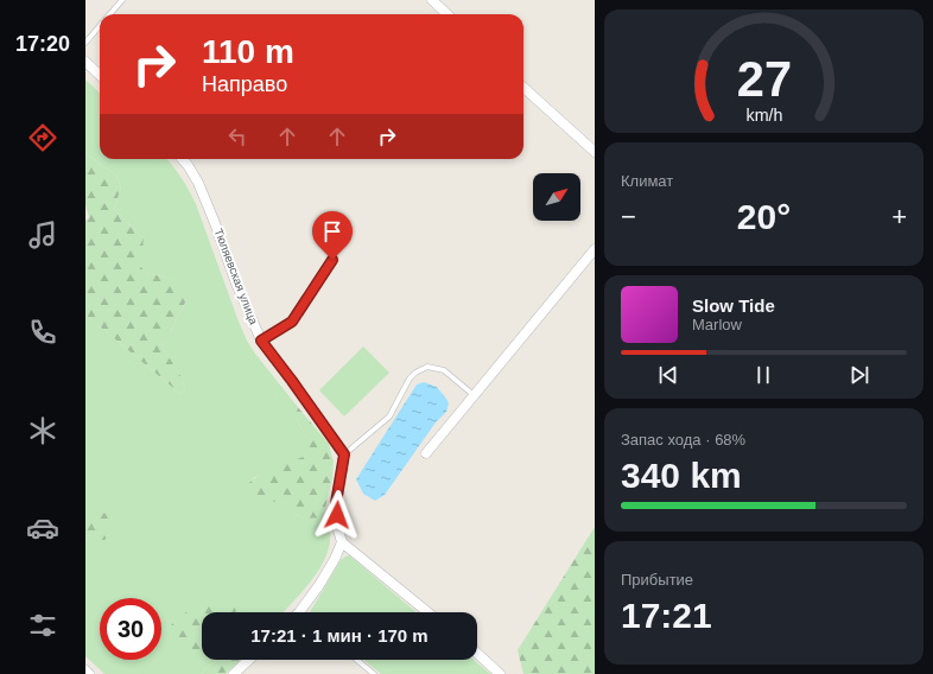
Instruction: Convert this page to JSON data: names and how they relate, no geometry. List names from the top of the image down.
{
  "streets": {
    "street": ["Тюляевская улица"]
  },
  "north": "top right",
  "page": {
    "tabs": "17:20",
    "turn": ["110 m", "Направо"],
    "tile": [
      "Климат",
      ["Запас хода · 68%", "340 km"],
      ["Прибытие", "17:21"]
    ],
    "heat": ["−", "20°", "+"],
    "song": ["Slow Tide", "Marlow"],
    "limit": "30",
    "trip": "17:21 · 1 мин · 170 m",
    "gauge": ["27", "km/h"]
  }
}
